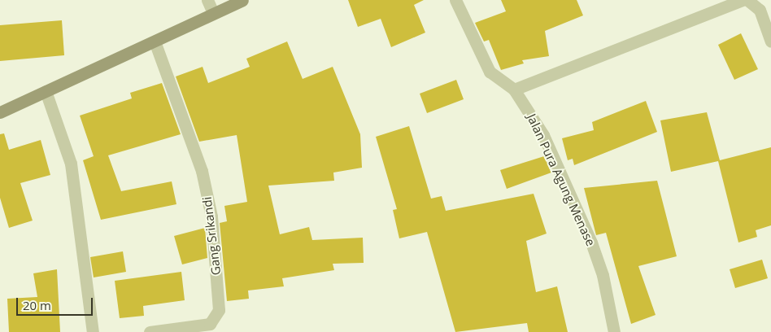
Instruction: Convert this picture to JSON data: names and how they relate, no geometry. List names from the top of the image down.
{
  "streets": {
    "street": ["Jalan Pura Agung Menase", "Gang Srikandi"]
  },
  "scale_bar": "20 m"
}
